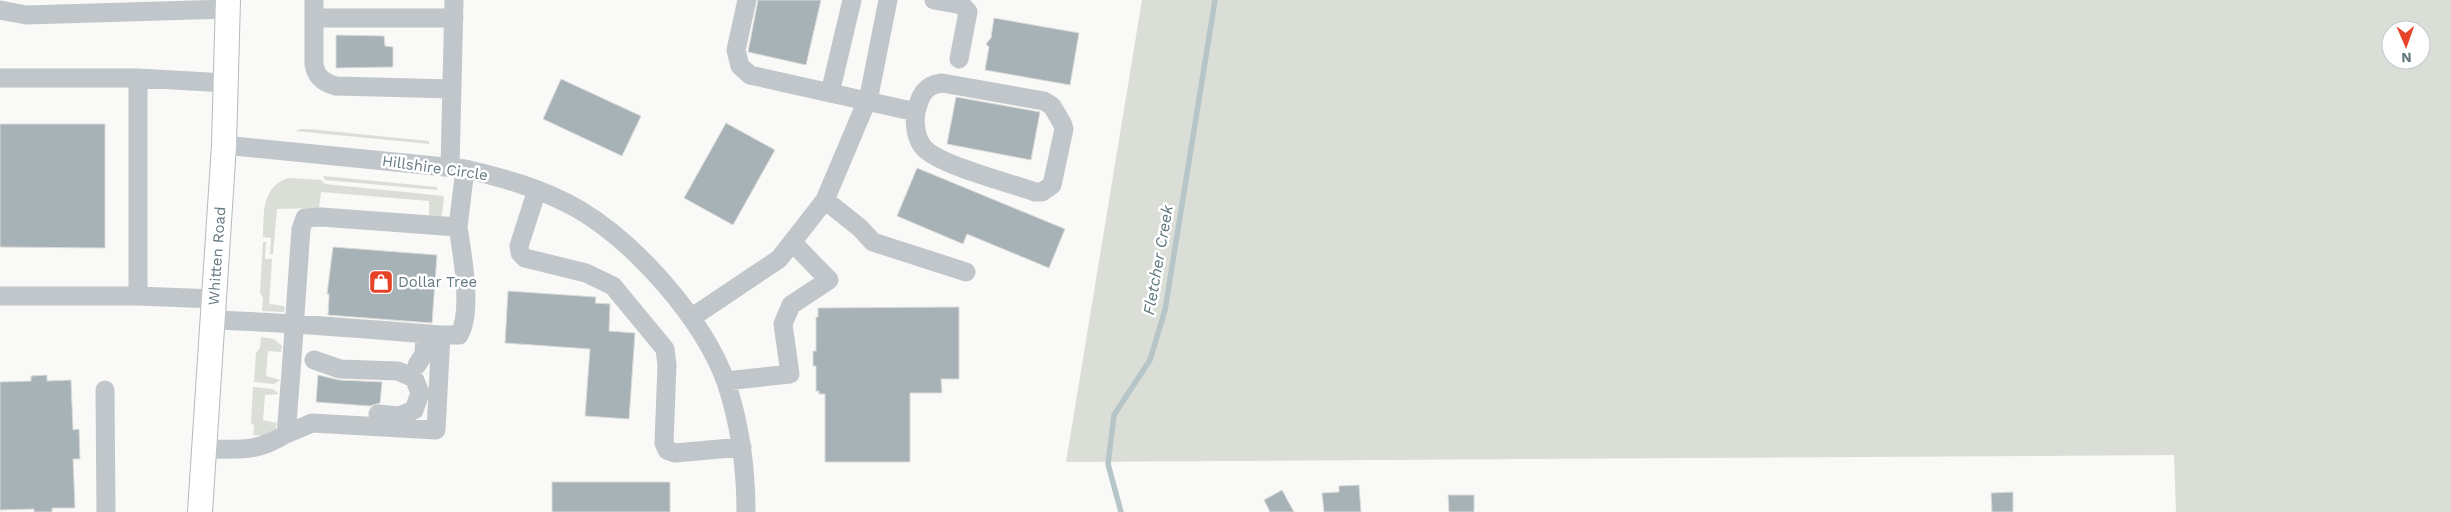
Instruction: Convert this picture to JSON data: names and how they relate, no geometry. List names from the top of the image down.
{
  "streets": {
    "main road": ["Whitten Road"],
    "street": ["Hillshire Circle"]
  },
  "crossings": [
    ["Hillshire Circle", "Whitten Road"]
  ],
  "water": ["Fletcher Creek"],
  "places": {
    "shop": ["Dollar Tree"]
  },
  "north": "bottom"
}
